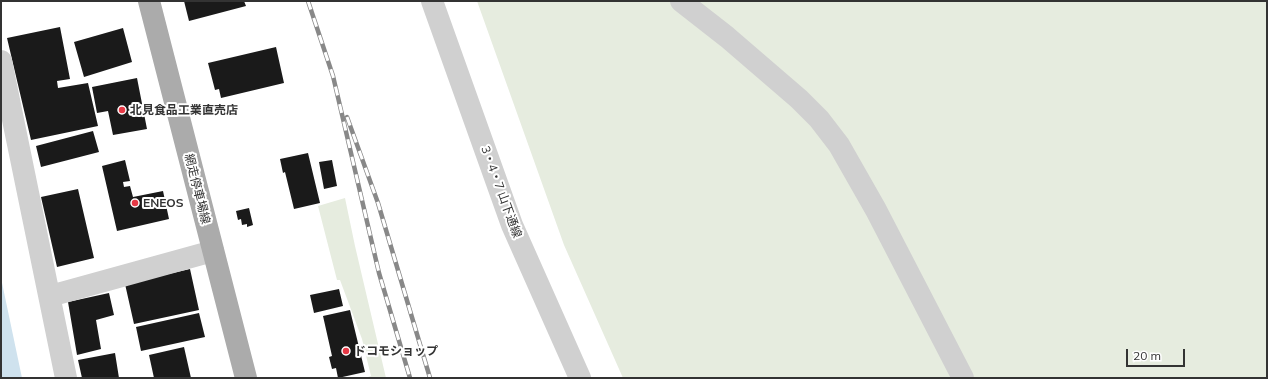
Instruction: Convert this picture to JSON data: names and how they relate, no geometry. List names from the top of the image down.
{
  "streets": {
    "main road": ["網走停車場線"],
    "street": ["3・4・7 山下通線"]
  },
  "places": ["北見食品工業直売店", "ENEOS", "ドコモショップ"],
  "scale_bar": "20 m"
}
